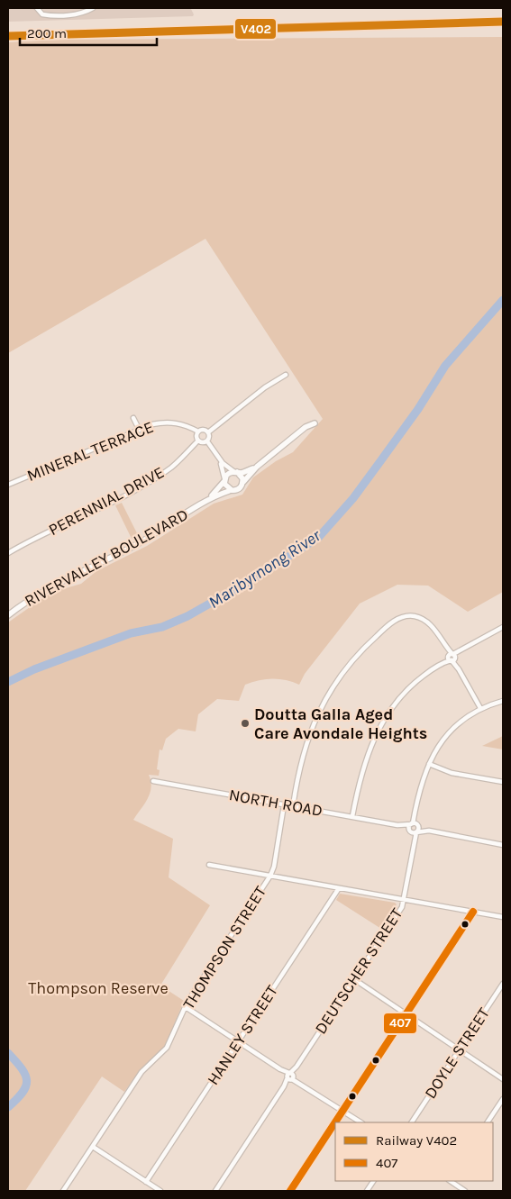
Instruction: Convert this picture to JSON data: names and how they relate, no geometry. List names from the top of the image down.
{
  "streets": {
    "street": [
      "MINERAL TERRACE",
      "PERENNIAL DRIVE",
      "RIVERVALLEY BOULEVARD",
      "NORTH ROAD",
      "THOMPSON STREET",
      "DEUTSCHER STREET",
      "HANLEY STREET",
      "DOYLE STREET"
    ]
  },
  "crossings": [
    ["MINERAL TERRACE", "PERENNIAL DRIVE"],
    ["NORTH ROAD", "THOMPSON STREET"],
    ["NORTH ROAD", "DEUTSCHER STREET"]
  ],
  "water": ["Maribyrnong River"],
  "parks": ["Thompson Reserve"],
  "places": ["Doutta Galla Aged Care Avondale Heights"],
  "lines": ["rail line V402", "transit line 407"],
  "legend": ["Railway V402", "407"],
  "scale_bar": "200 m"
}
